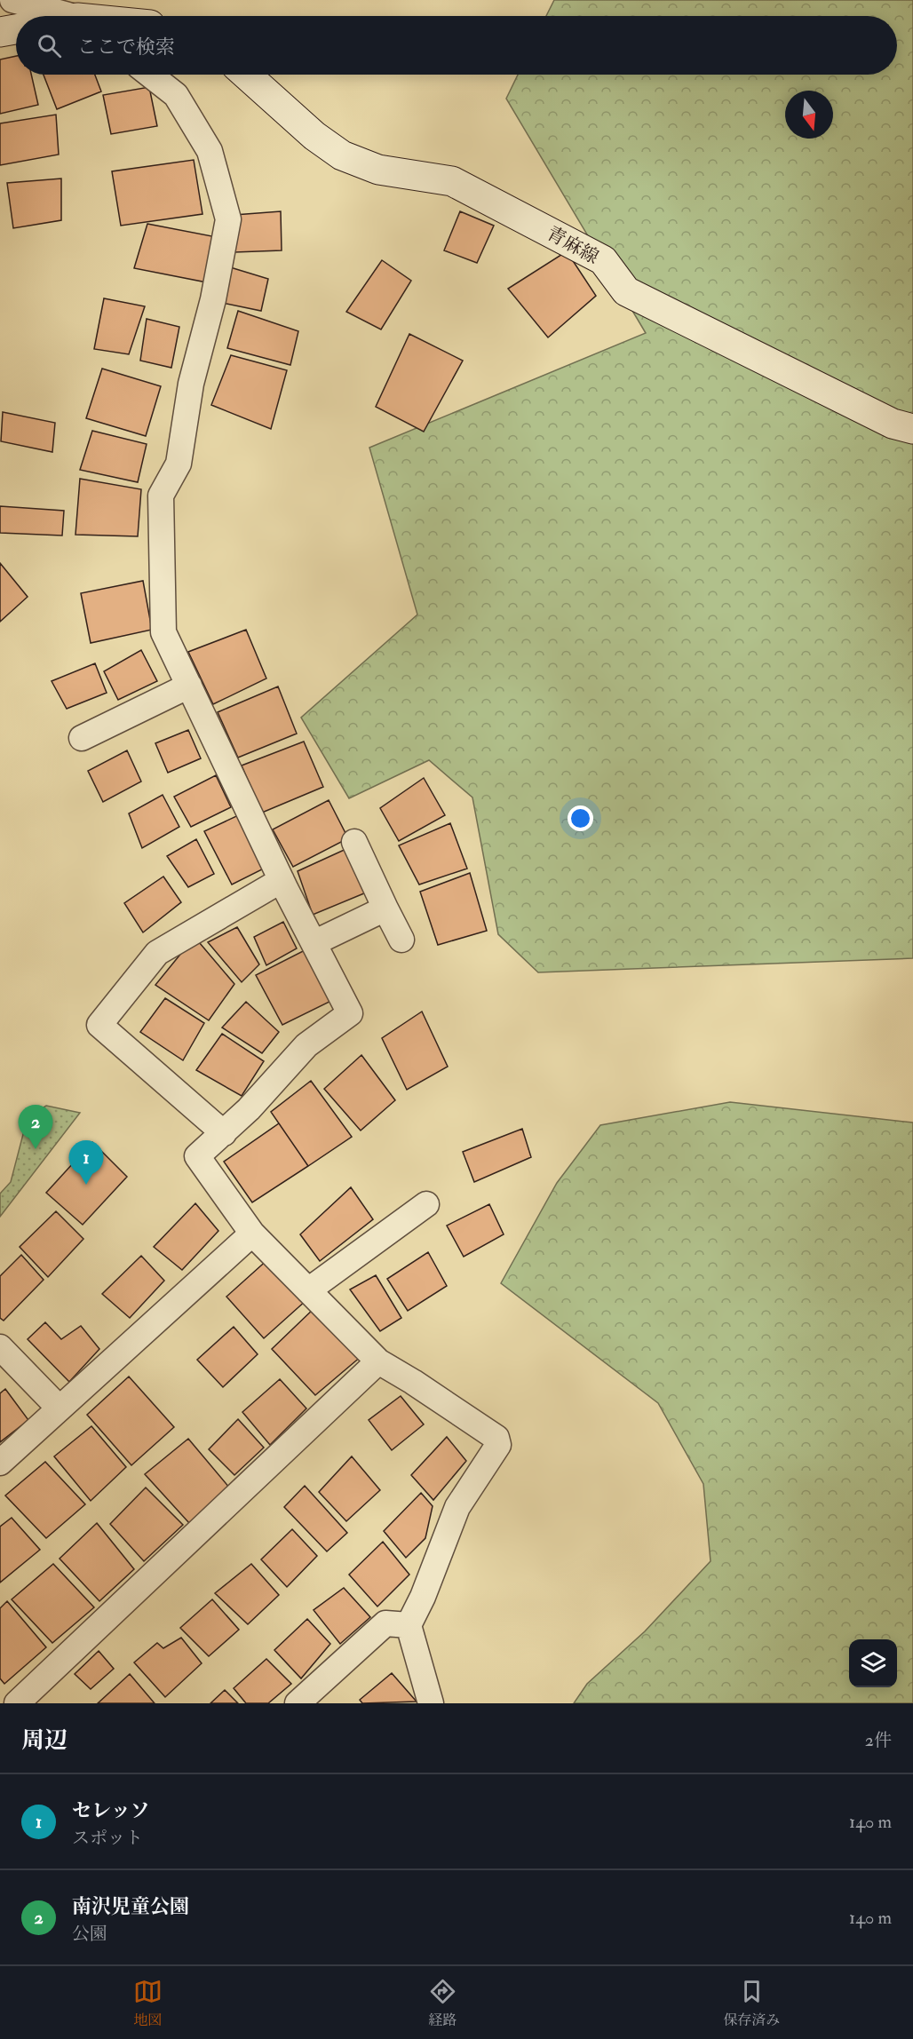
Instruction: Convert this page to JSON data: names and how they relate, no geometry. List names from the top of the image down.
{
  "streets": {
    "street": ["青麻線"]
  },
  "north": "bottom",
  "page": {
    "search": "ここで検索",
    "pins": ["2", "1"],
    "heading": ["周辺", "2件"],
    "list": [
      {
        "mark": "1",
        "name": "セレッソ",
        "note": "スポット",
        "value": "140 m"
      },
      {
        "mark": "2",
        "name": "南沢児童公園",
        "note": "公園",
        "value": "140 m"
      }
    ],
    "nav": ["地図", "経路", "保存済み"]
  }
}
